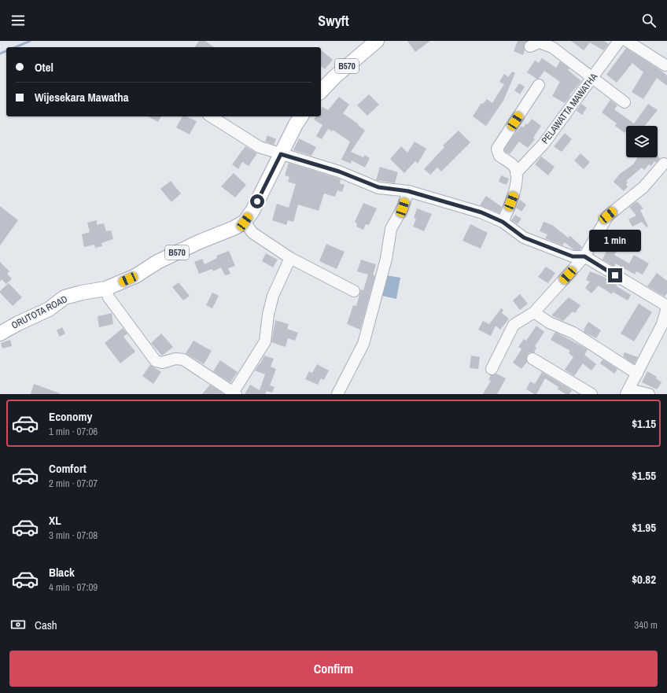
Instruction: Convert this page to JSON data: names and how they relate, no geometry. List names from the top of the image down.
{
  "streets": {
    "main road": ["B570", "ORUTOTA ROAD"],
    "street": ["PELAWATTA MAWATHA"]
  },
  "page": {
    "header": "Swyft",
    "banner": ["Otel", "Wijesekara Mawatha"],
    "bubble": "1 min",
    "list": [
      {
        "name": "Economy",
        "note": "1 min · 07:06",
        "value": "$1.15"
      },
      {
        "name": "Comfort",
        "note": "2 min · 07:07",
        "value": "$1.55"
      },
      {
        "name": "XL",
        "note": "3 min · 07:08",
        "value": "$1.95"
      },
      {
        "name": "Black",
        "note": "4 min · 07:09",
        "value": "$0.82"
      }
    ],
    "pay": ["Cash", "340 m"],
    "buttons": "Confirm"
  }
}
